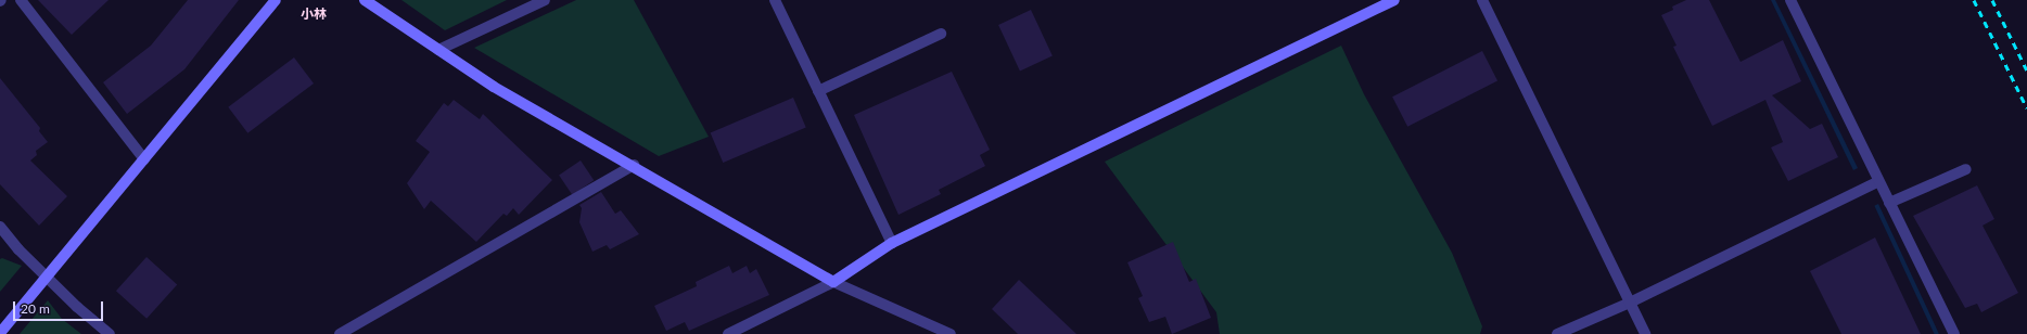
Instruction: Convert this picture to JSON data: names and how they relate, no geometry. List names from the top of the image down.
{
  "districts": ["小林"],
  "scale_bar": "20 m"
}
